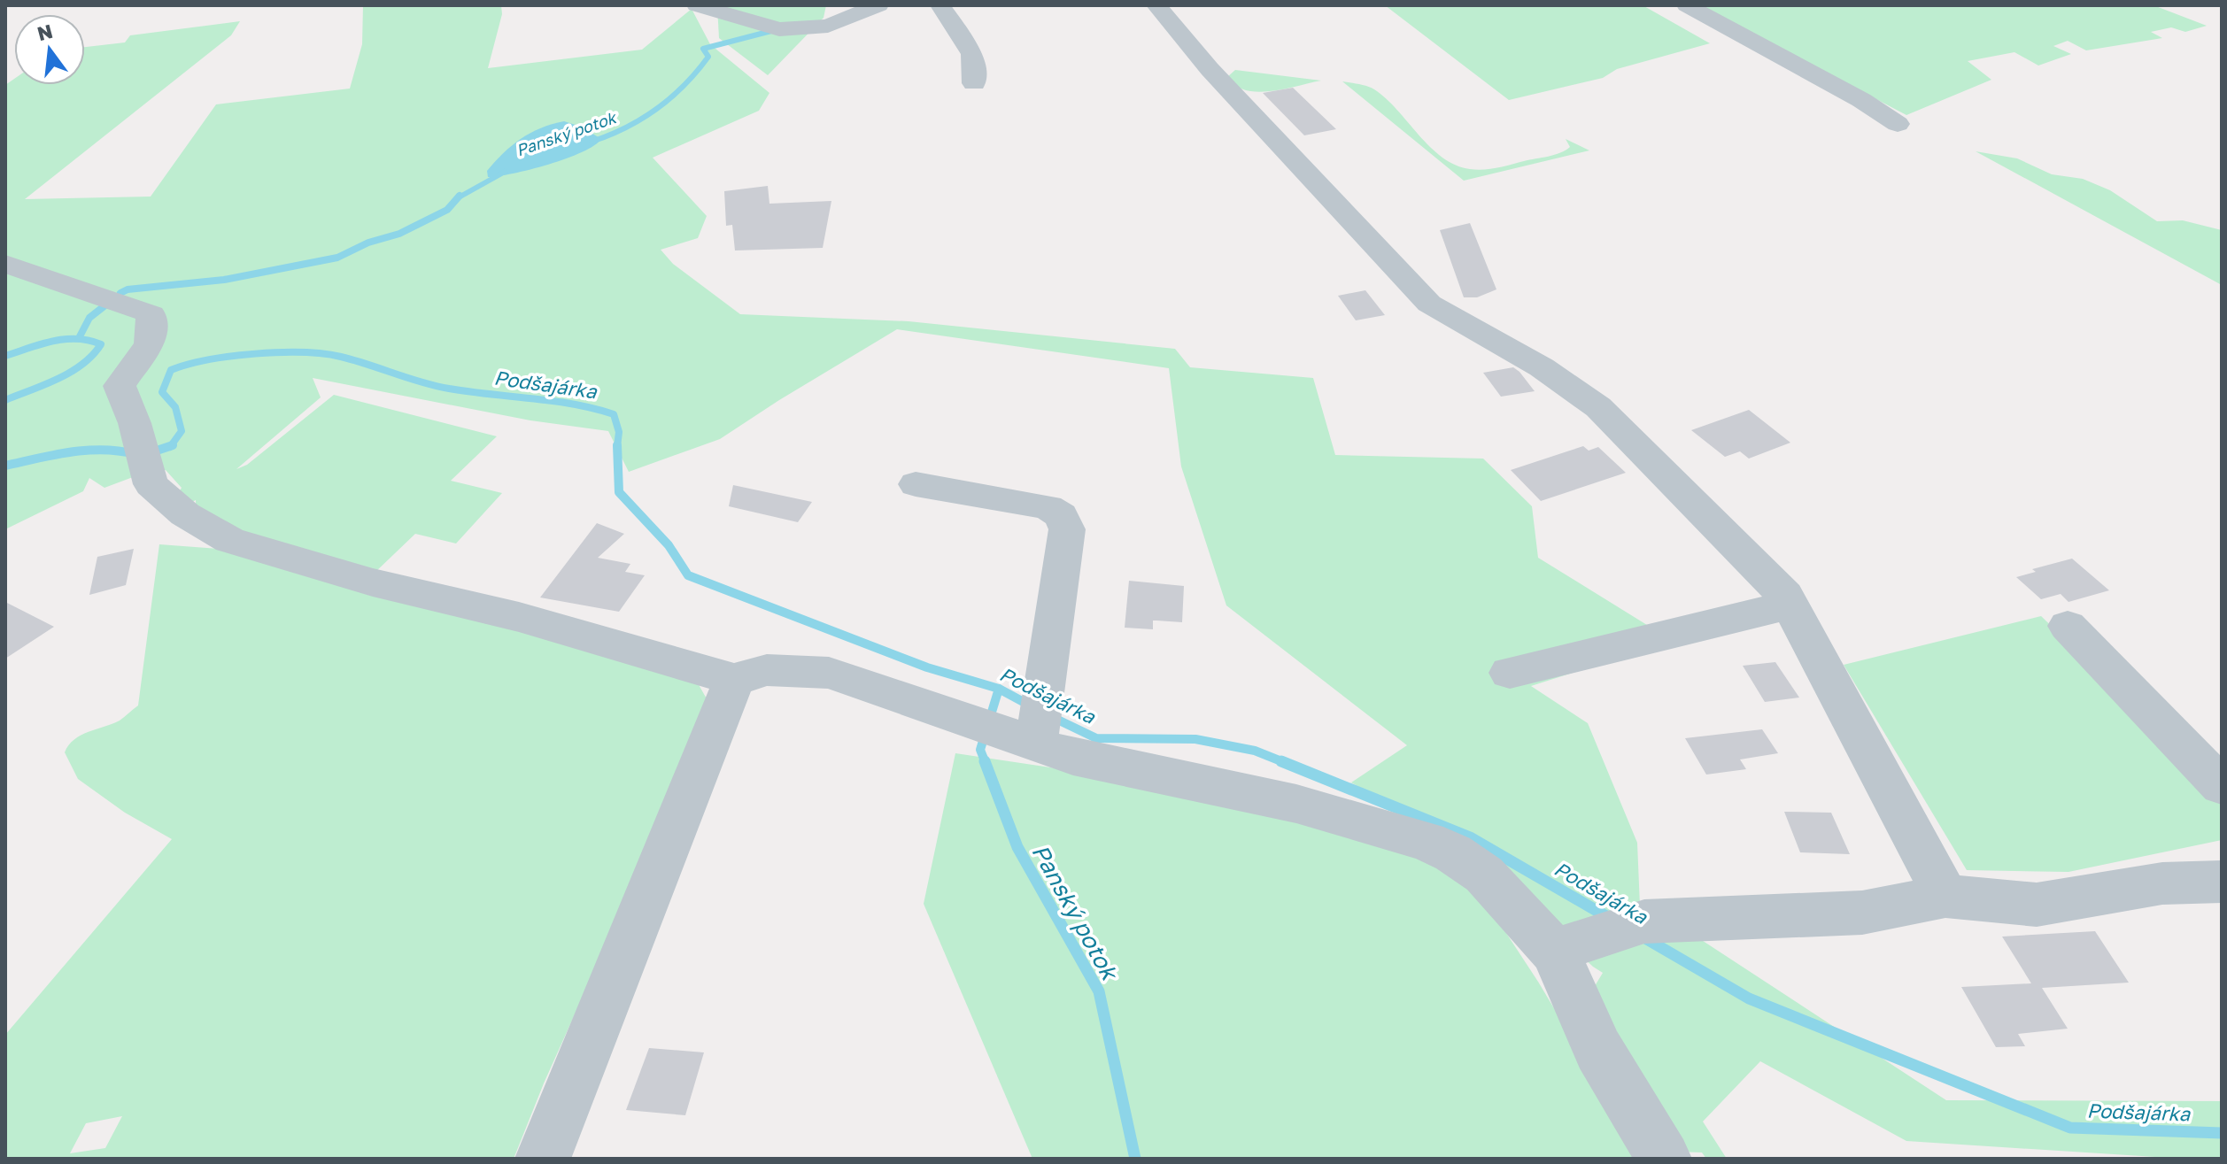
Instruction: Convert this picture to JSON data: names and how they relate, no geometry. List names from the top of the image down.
{
  "water": ["Panský potok", "Podšajárka"],
  "north": "top"
}
